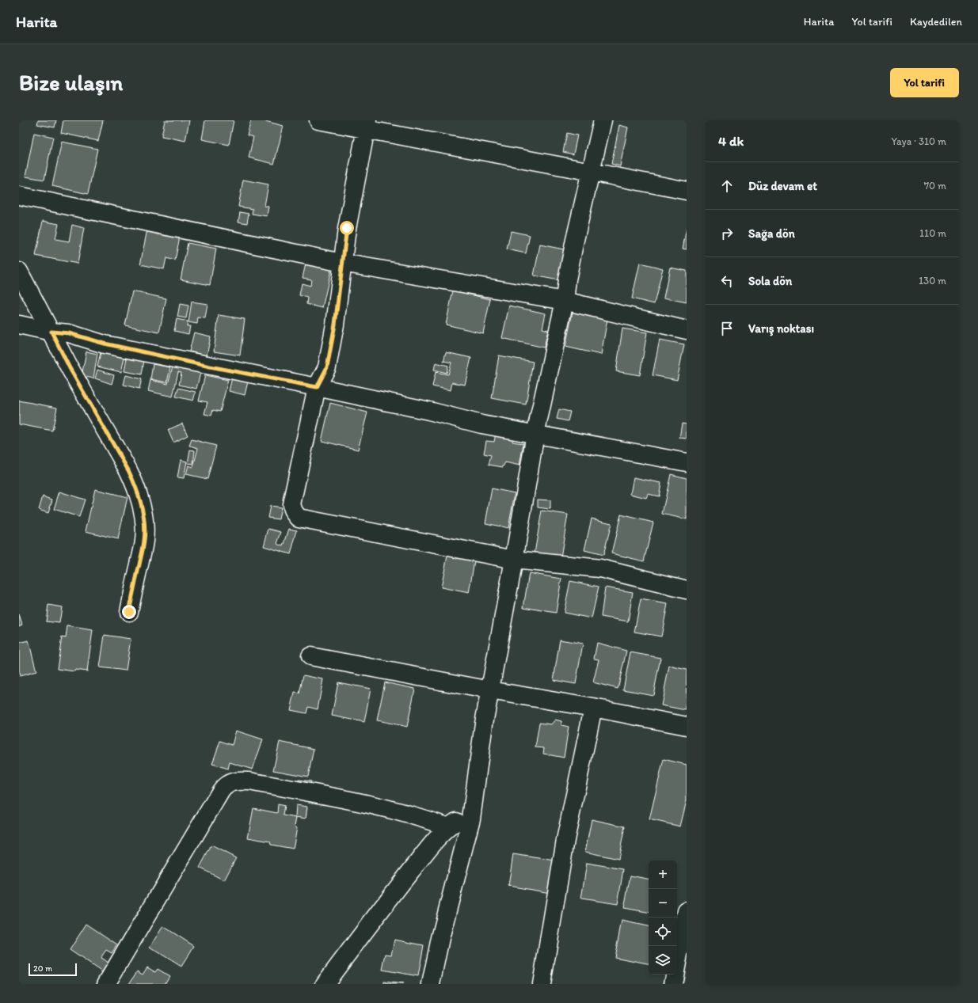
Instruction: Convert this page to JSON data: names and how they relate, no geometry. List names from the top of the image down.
{
  "scale_bar": "20 m",
  "page": {
    "header": "Harita",
    "nav": ["Harita", "Yol tarifi", "Kaydedilen"],
    "buttons": "Yol tarifi",
    "title": "Bize ulaşın",
    "heading": ["4 dk", "Yaya · 310 m"],
    "list": [
      ["Düz devam et", "70 m"],
      ["Sağa dön", "110 m"],
      ["Sola dön", "130 m"],
      "Varış noktası"
    ],
    "map_buttons": ["+", "−"],
    "scale": "20 m"
  }
}
